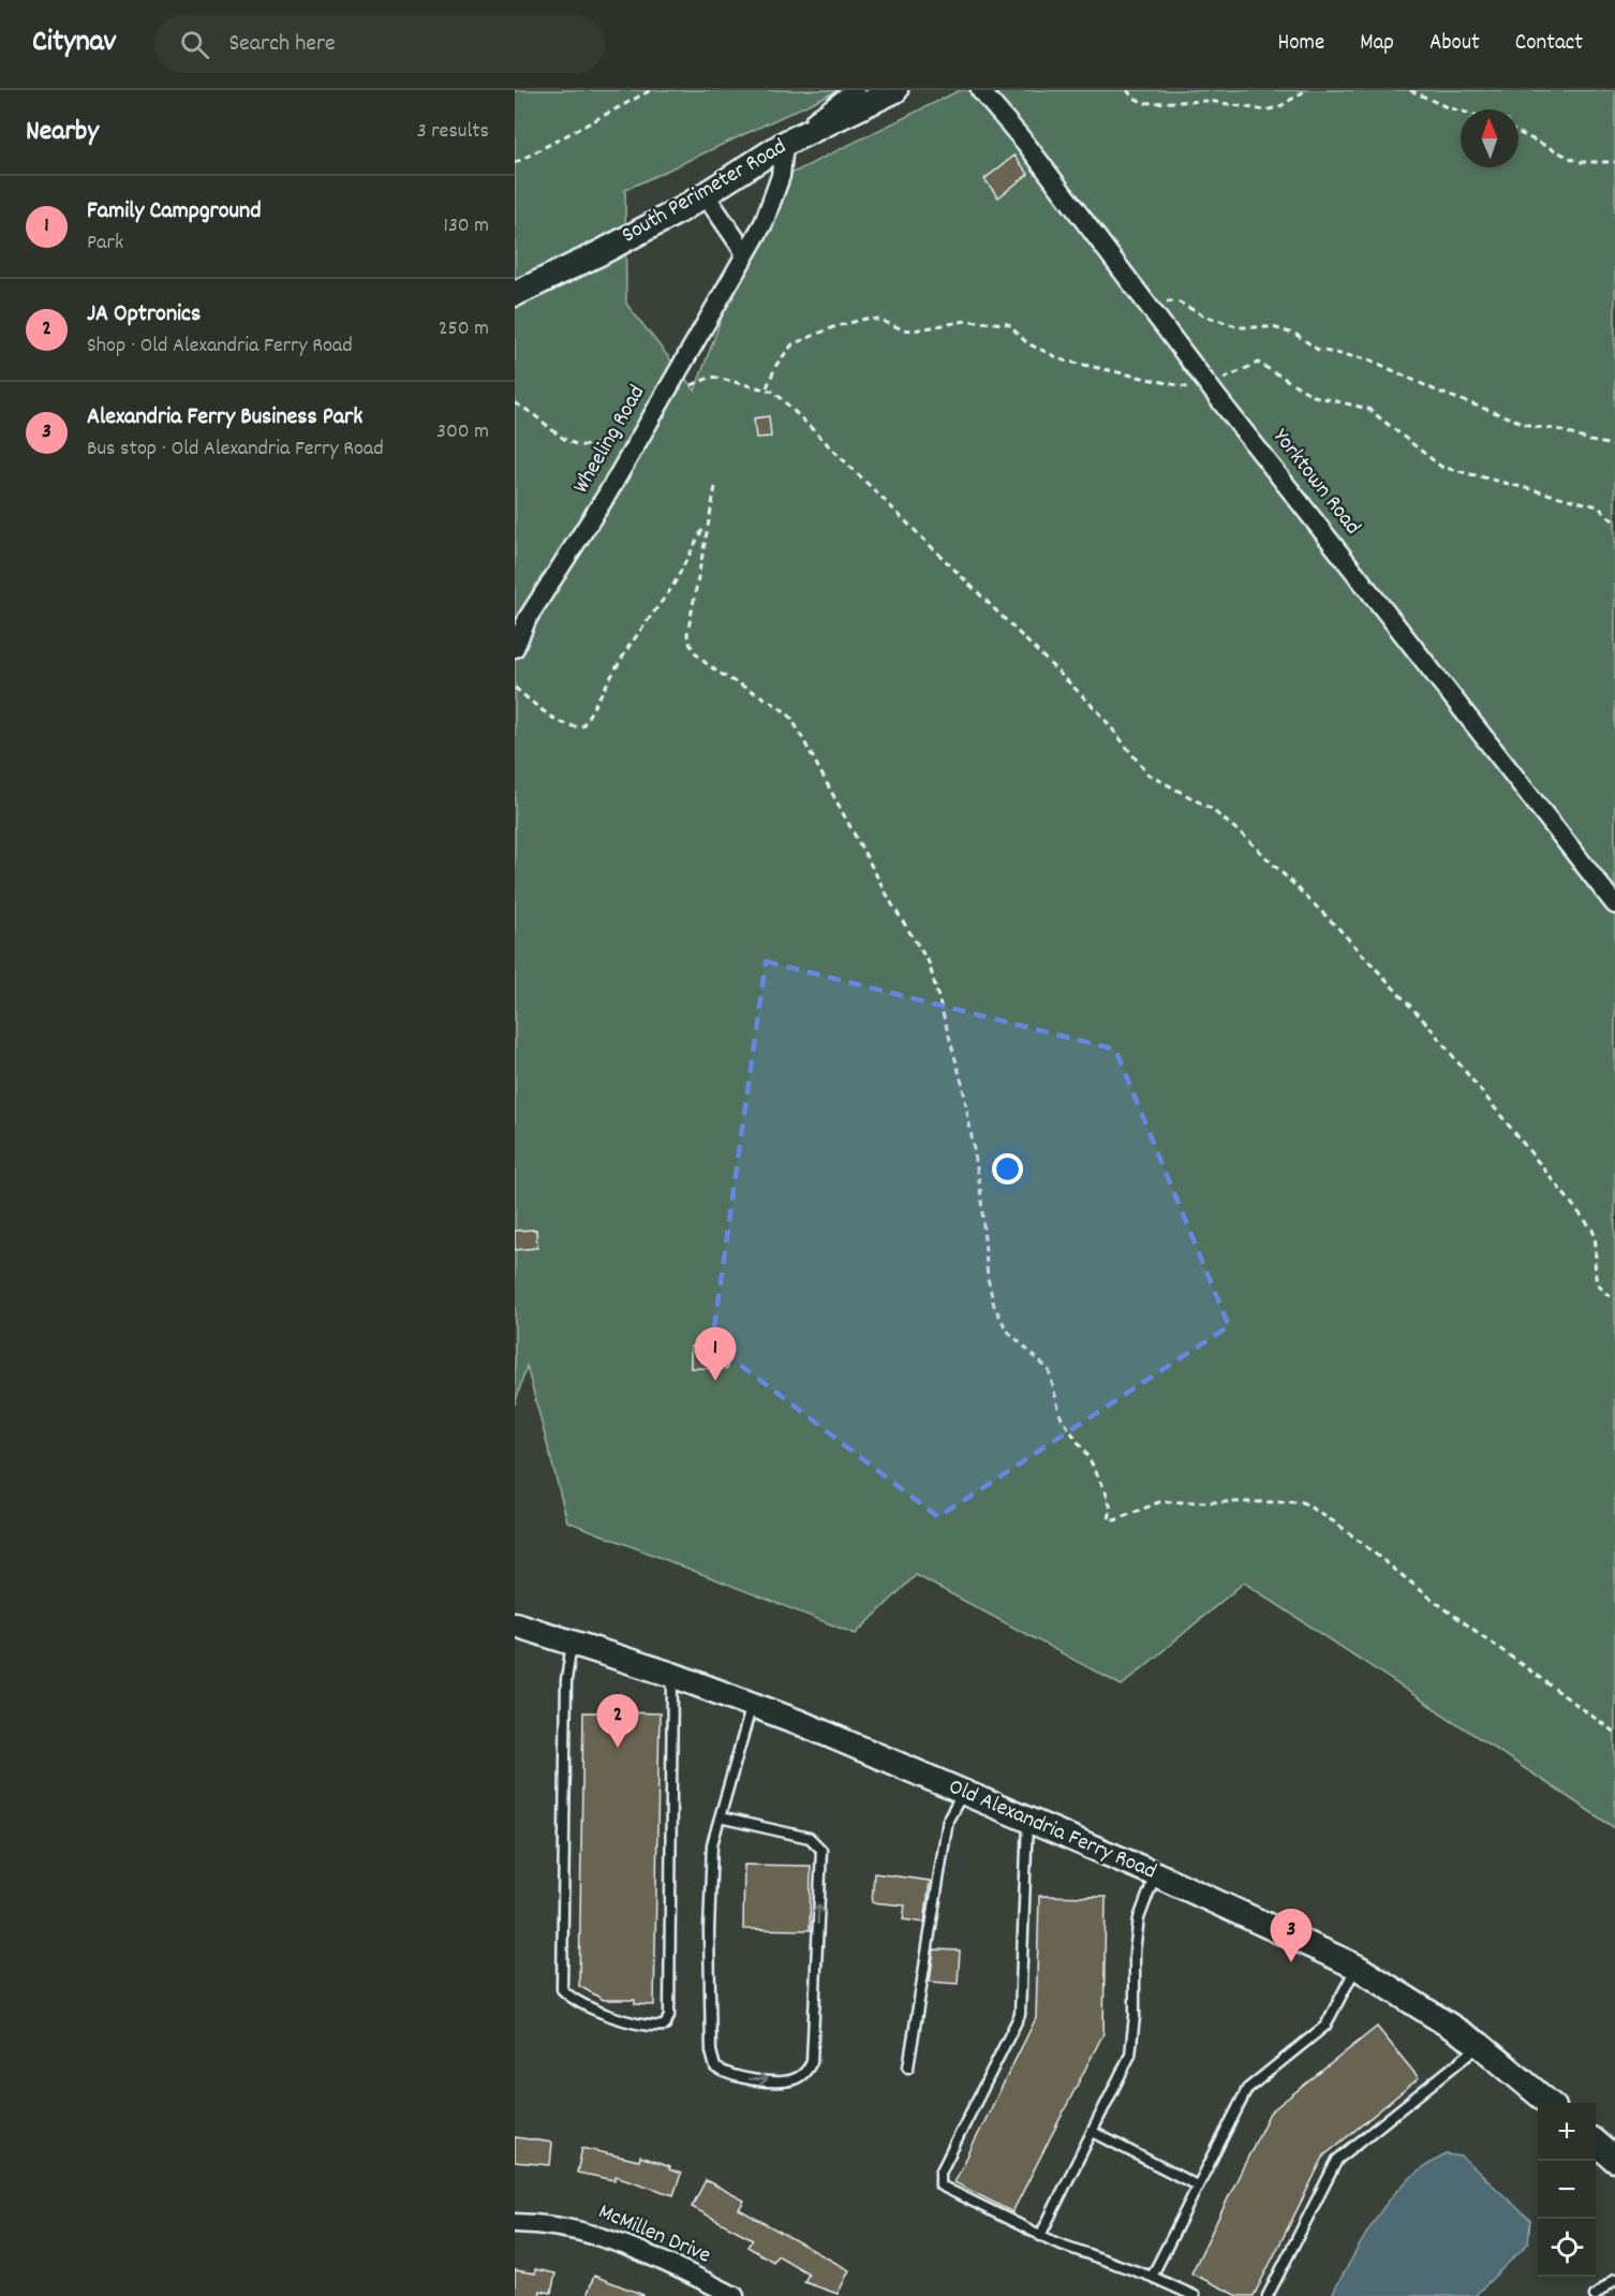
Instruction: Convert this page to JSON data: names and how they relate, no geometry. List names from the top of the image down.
{
  "streets": {
    "main road": ["South Perimeter Road", "Old Alexandria Ferry Road"],
    "street": ["Wheeling Road", "Yorktown Road", "McMillen Drive"]
  },
  "crossings": [
    ["South Perimeter Road", "Wheeling Road"]
  ],
  "north": "top",
  "page": {
    "header": "Citynav",
    "search": "Search here",
    "nav": [
      "Home",
      "Map",
      "About",
      "Contact"
    ],
    "heading": ["Nearby", "3 results"],
    "list": [
      {
        "mark": "1",
        "name": "Family Campground",
        "note": "Park",
        "value": "130 m"
      },
      {
        "mark": "2",
        "name": "JA Optronics",
        "note": "Shop · Old Alexandria Ferry Road",
        "value": "250 m"
      },
      {
        "mark": "3",
        "name": "Alexandria Ferry Business Park",
        "note": "Bus stop · Old Alexandria Ferry Road",
        "value": "300 m"
      }
    ],
    "pins": ["1", "2", "3"],
    "map_buttons": ["+", "−"]
  }
}
